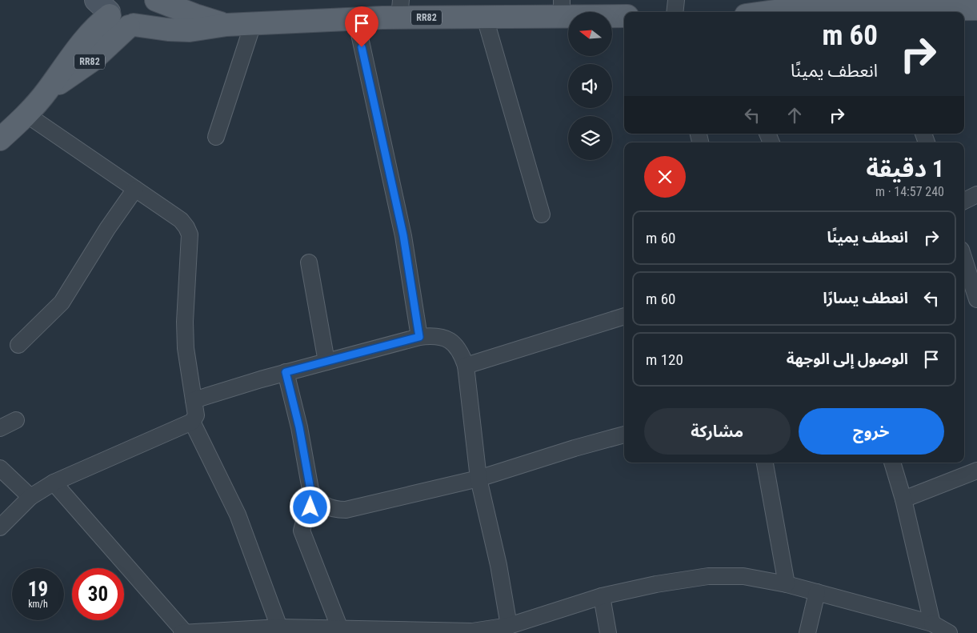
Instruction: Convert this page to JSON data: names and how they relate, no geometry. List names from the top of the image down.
{
  "streets": {
    "main road": ["RR82"]
  },
  "north": "left",
  "page": {
    "turn": ["60 m", "انعطف يمينًا"],
    "heading": ["1 دقيقة", "240 m · 14:57"],
    "list": [
      {
        "name": "انعطف يمينًا",
        "value": "60 m"
      },
      {
        "name": "انعطف يسارًا",
        "value": "60 m"
      },
      {
        "name": "الوصول إلى الوجهة",
        "value": "120 m"
      }
    ],
    "buttons": ["خروج", "مشاركة"],
    "speed": "19 km/h",
    "limit": "30"
  }
}
